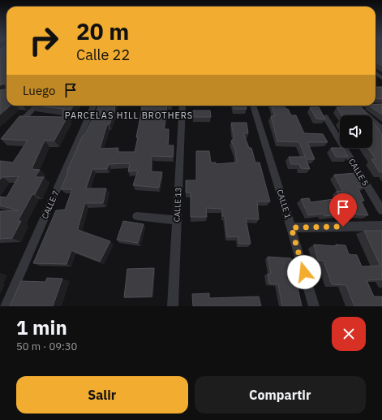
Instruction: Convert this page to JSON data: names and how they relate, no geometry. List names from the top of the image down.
{
  "streets": {
    "street": [
      "CALLE 5",
      "CALLE 1",
      "CALLE 7",
      "CALLE 13"
    ]
  },
  "districts": ["PARCELAS HILL BROTHERS"],
  "page": {
    "turn": ["20 m", "Calle 22"],
    "then": "Luego",
    "heading": ["1 min", "50 m · 09:30"],
    "buttons": ["Salir", "Compartir"]
  }
}
